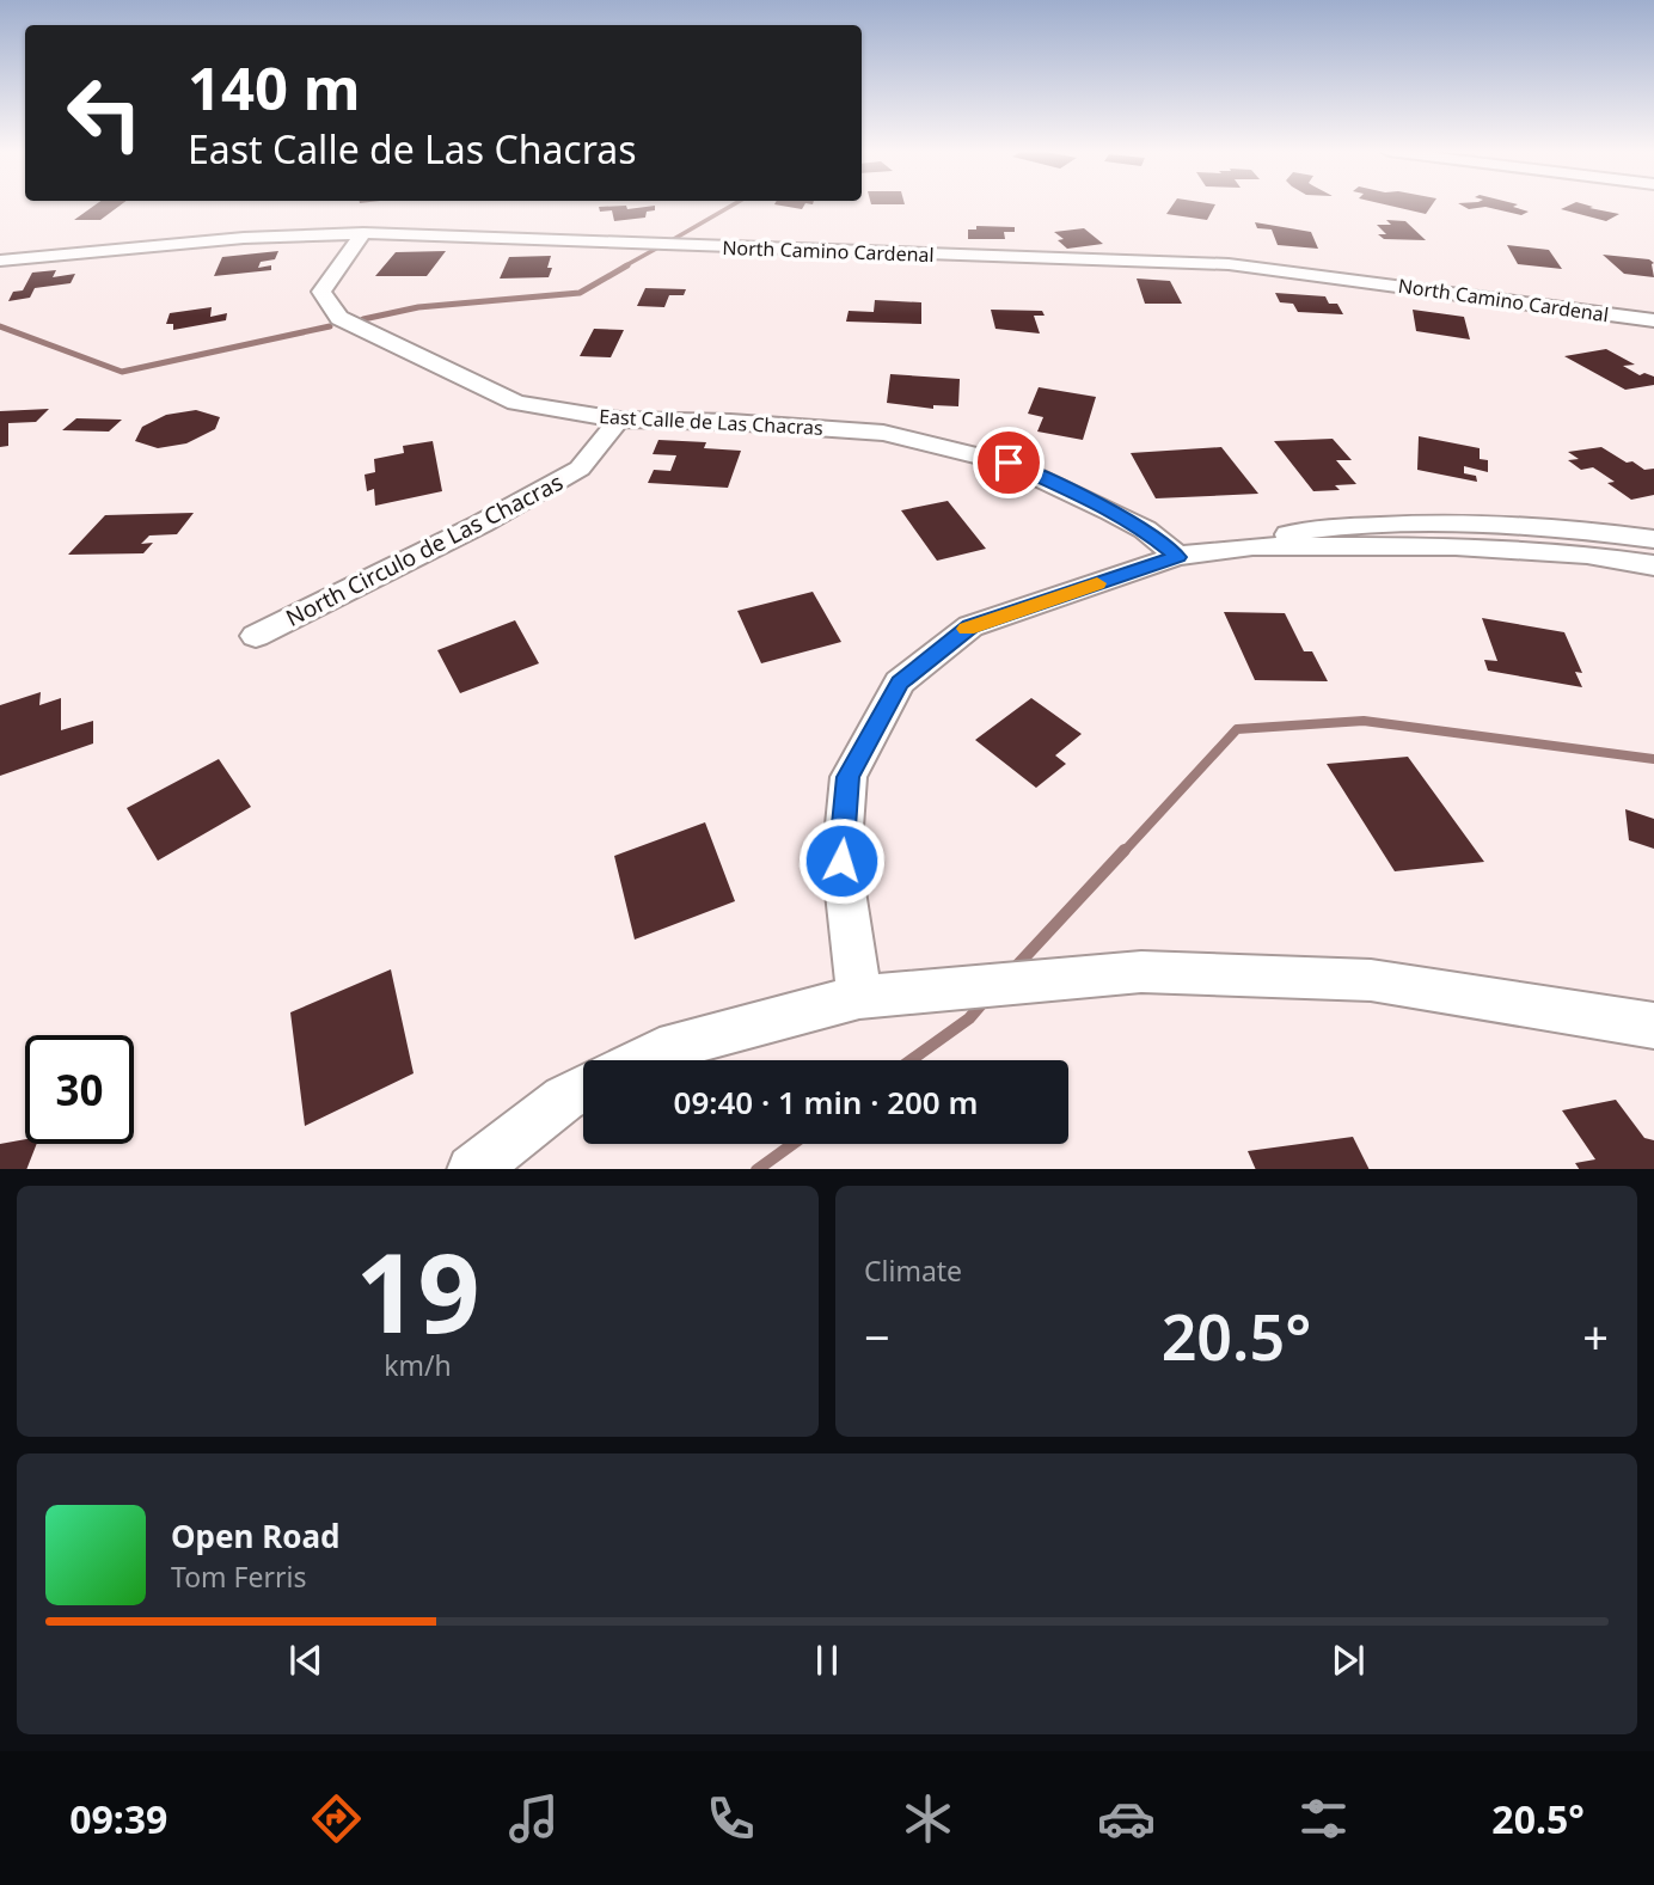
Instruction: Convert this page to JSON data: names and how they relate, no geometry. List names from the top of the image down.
{
  "streets": {
    "street": ["North Camino Cardenal", "East Calle de Las Chacras", "North Circulo de Las Chacras"]
  },
  "crossings": [
    ["North Camino Cardenal", "East Calle de Las Chacras"],
    ["East Calle de Las Chacras", "North Circulo de Las Chacras"]
  ],
  "page": {
    "turn": ["140 m", "East Calle de Las Chacras"],
    "limit": "30",
    "trip": "09:40 · 1 min · 200 m",
    "tile": [
      ["19", "km/h"],
      "Climate"
    ],
    "heat": ["−", "20.5°", "+"],
    "song": ["Open Road", "Tom Ferris"],
    "tabs": ["09:39", "20.5°"]
  }
}
